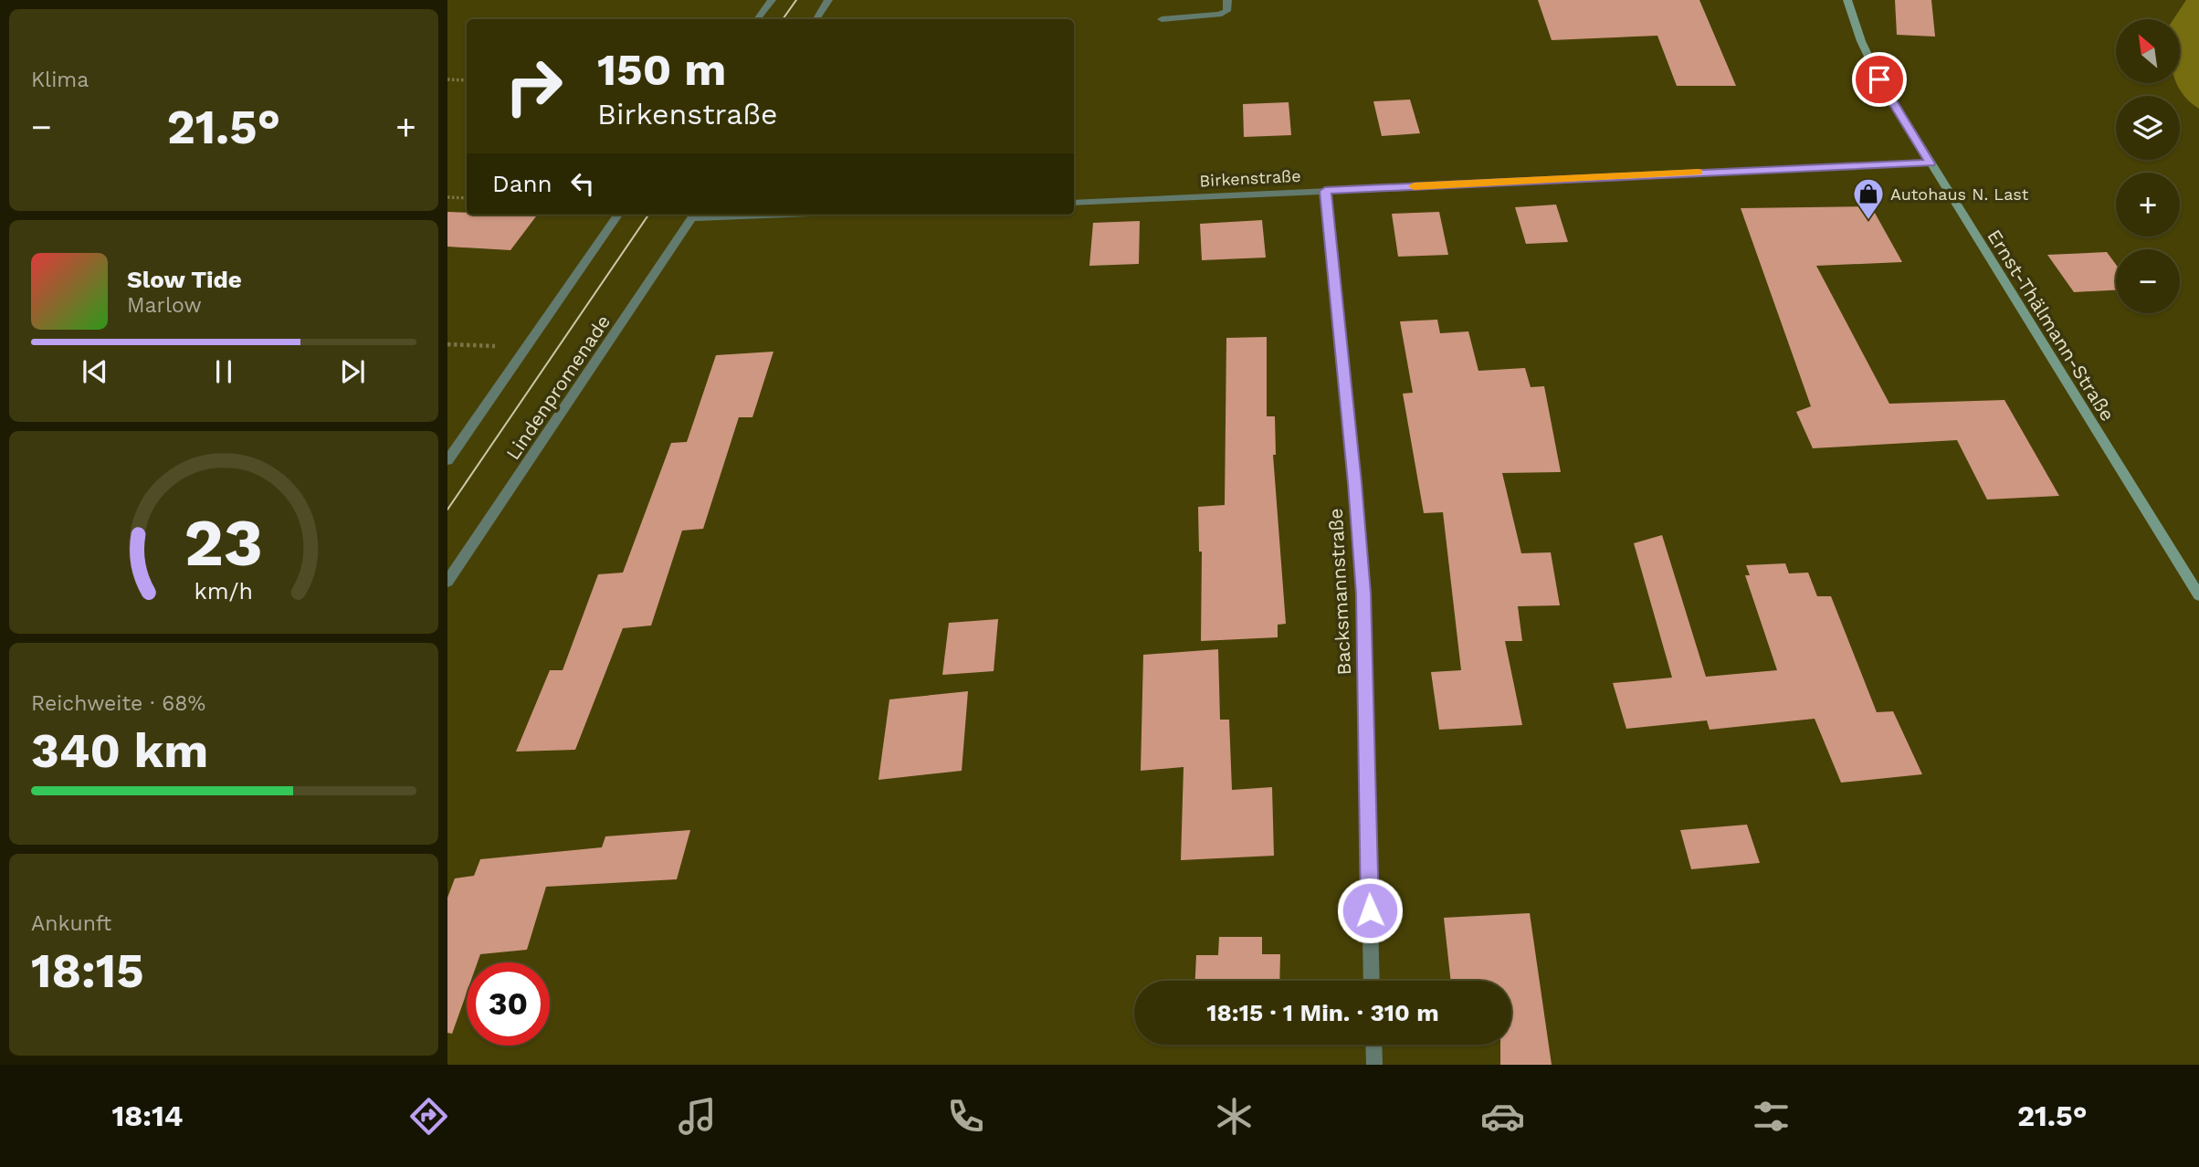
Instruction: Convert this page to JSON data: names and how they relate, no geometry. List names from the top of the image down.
{
  "streets": {
    "main road": ["Ernst-Thälmann-Straße"],
    "street": ["Birkenstraße", "Lindenpromenade", "Backsmannstraße"]
  },
  "crossings": [
    ["Birkenstraße", "Ernst-Thälmann-Straße"],
    ["Birkenstraße", "Backsmannstraße"]
  ],
  "places": {
    "shop": ["Autohaus N. Last"]
  },
  "north": "top left",
  "page": {
    "tile": [
      "Klima",
      ["Reichweite · 68%", "340 km"],
      ["Ankunft", "18:15"]
    ],
    "map_buttons": ["+", "−"],
    "turn": ["150 m", "Birkenstraße"],
    "heat": ["−", "21.5°", "+"],
    "then": "Dann",
    "song": ["Slow Tide", "Marlow"],
    "limit": "30",
    "trip": "18:15 · 1 Min. · 310 m",
    "tabs": ["18:14", "21.5°"],
    "gauge": ["23", "km/h"]
  }
}
